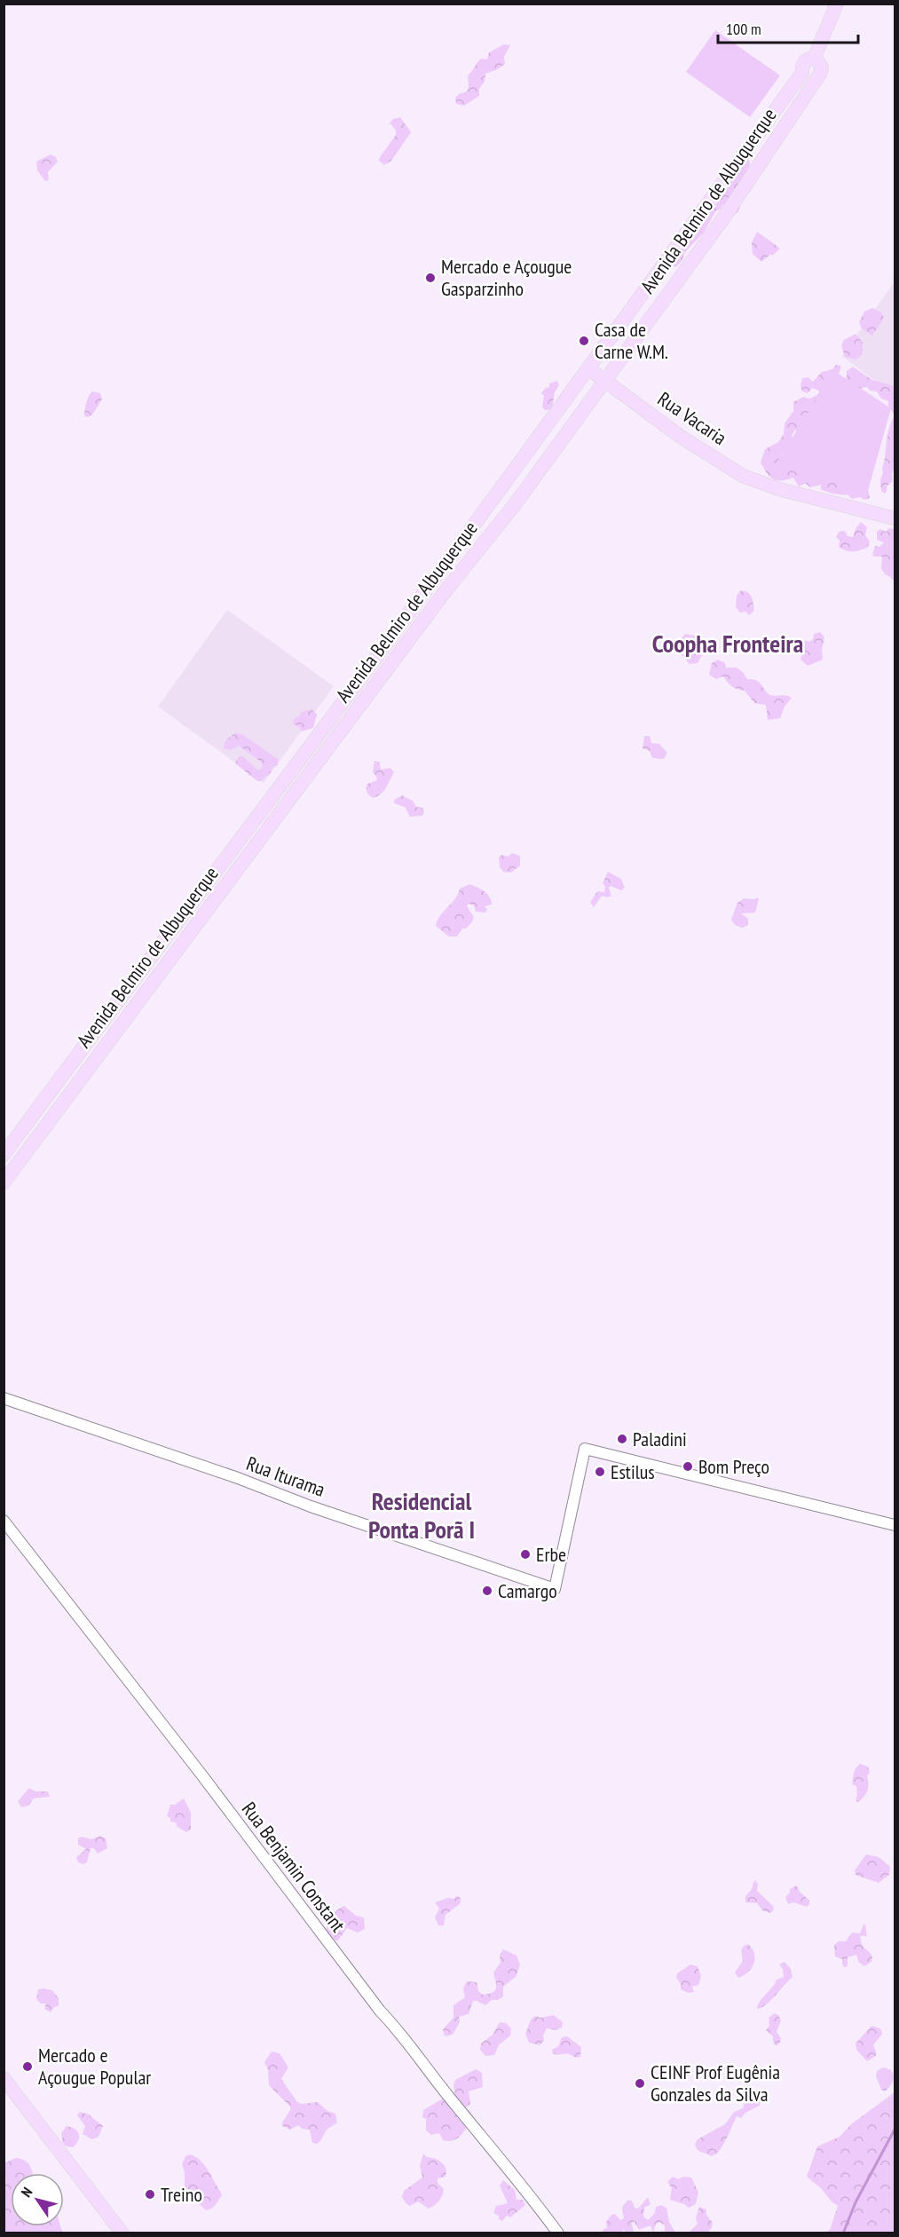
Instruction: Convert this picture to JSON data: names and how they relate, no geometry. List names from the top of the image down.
{
  "streets": {
    "main road": ["Avenida Belmiro de Albuquerque", "Rua Vacaria"],
    "street": ["Rua Iturama", "Rua Benjamin Constant"]
  },
  "crossings": [
    ["Avenida Belmiro de Albuquerque", "Rua Vacaria"]
  ],
  "districts": ["Coopha Fronteira", "Residencial Ponta Porã I"],
  "places": [
    "Mercado e Açougue Gasparzinho",
    "Casa de Carne W.M.",
    "Paladini",
    "Bom Preço",
    "Estilus",
    "Erbe",
    "Camargo",
    "Mercado e Açougue Popular",
    "CEINF Prof Eugênia Gonzales da Silva",
    "Treino"
  ],
  "scale_bar": "100 m",
  "north": "top left"
}
